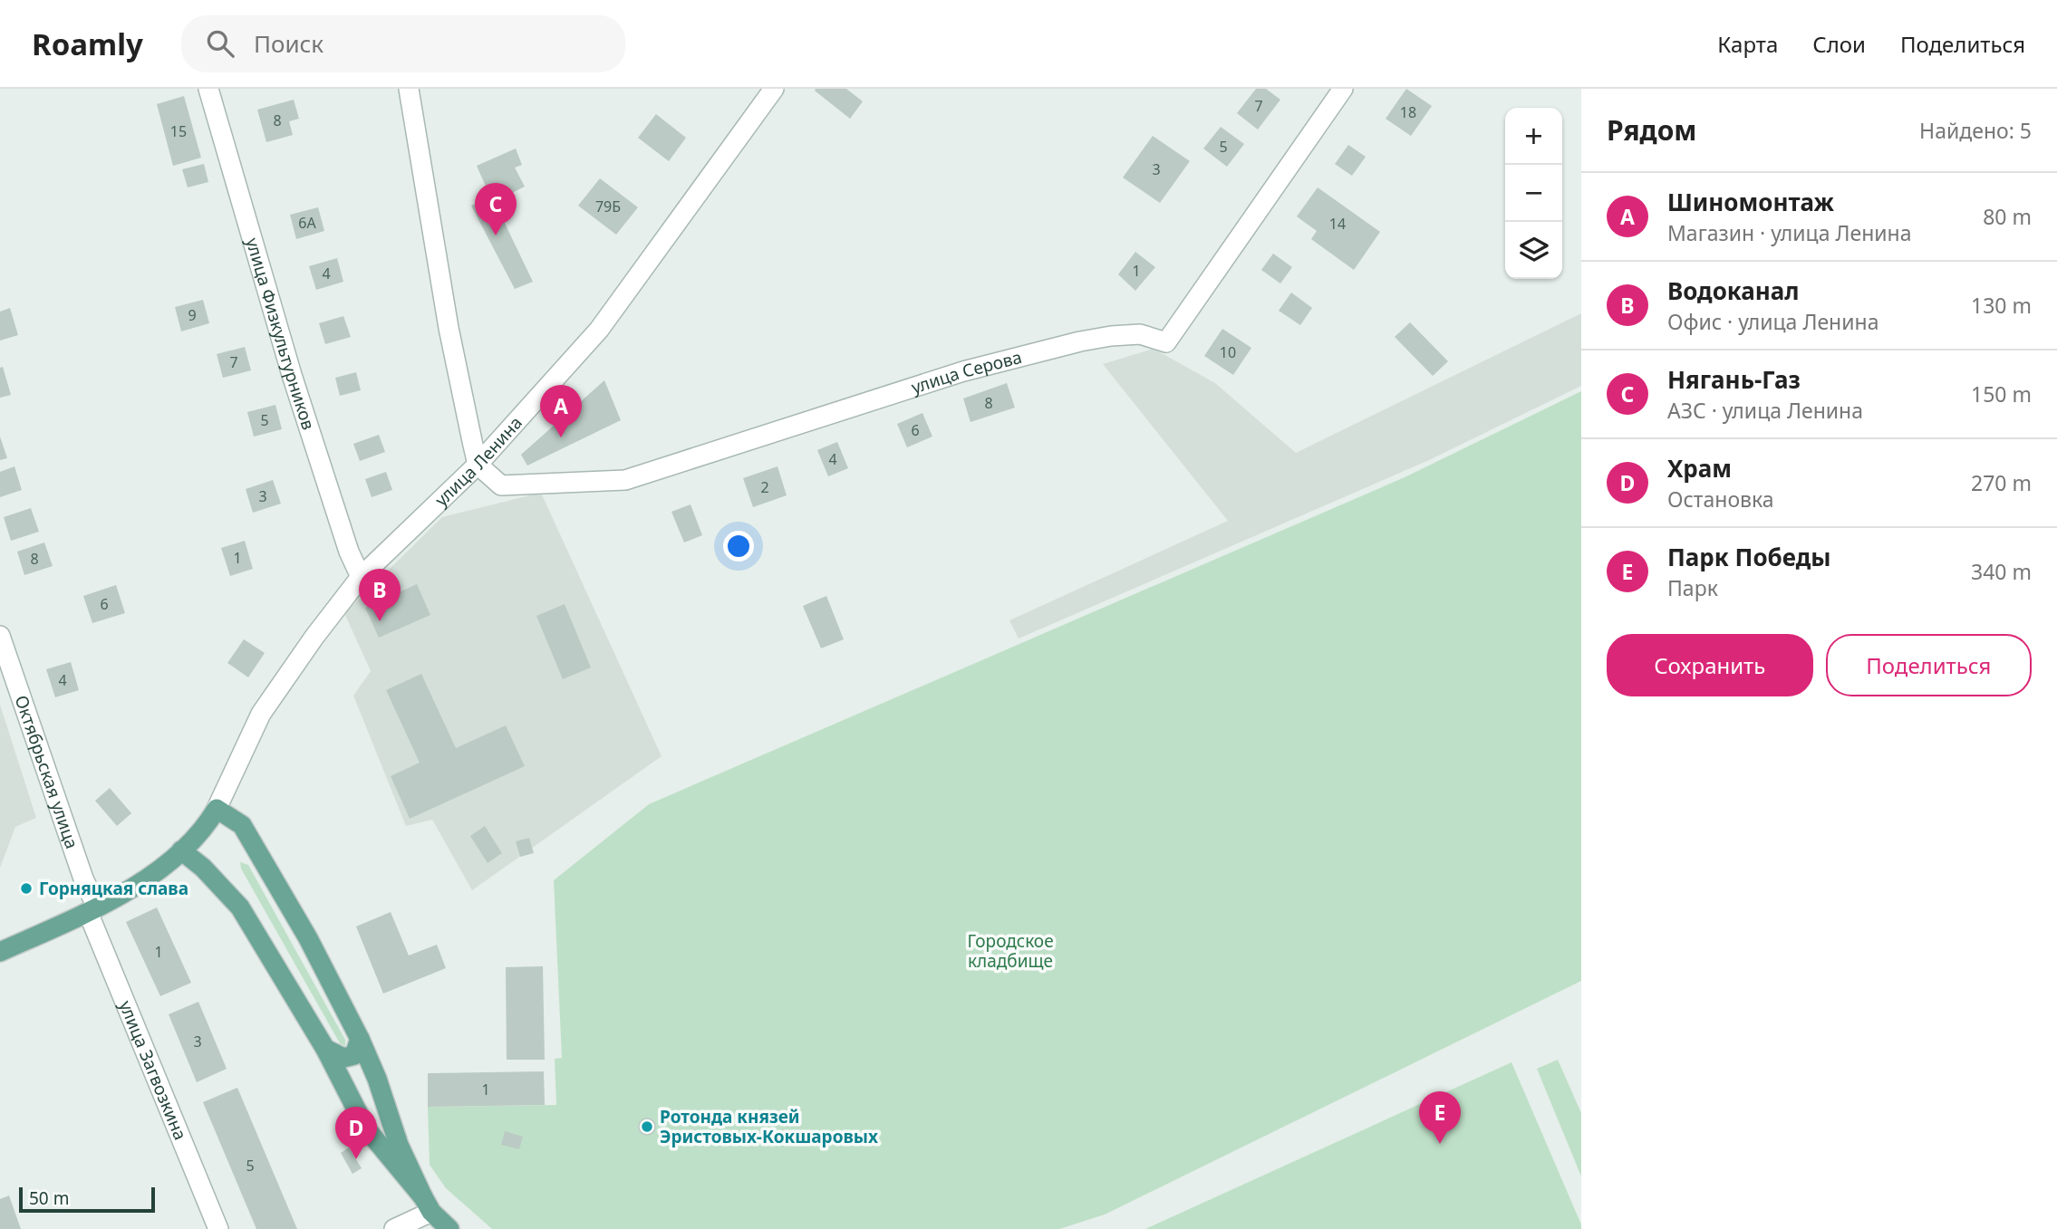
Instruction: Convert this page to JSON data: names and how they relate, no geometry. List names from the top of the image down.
{
  "streets": {
    "street": [
      "улица Физкультурников",
      "улица Серова",
      "улица Ленина",
      "Октябрьская улица",
      "улица Загвозкина"
    ]
  },
  "crossings": [
    ["улица Физкультурников", "улица Ленина"],
    ["улица Серова", "улица Ленина"],
    ["Октябрьская улица", "улица Загвозкина"]
  ],
  "parks": ["Городское кладбище"],
  "places": ["Горняцкая слава", "Ротонда князей Эристовых-Кокшаровых"],
  "house_numbers": [
    "7",
    "18",
    "8",
    "15",
    "5",
    "3",
    "79Б",
    "6А",
    "14",
    "1",
    "4",
    "9",
    "10",
    "7",
    "8",
    "5",
    "6",
    "4",
    "2",
    "3",
    "1",
    "8",
    "6",
    "4",
    "1",
    "3",
    "1",
    "5"
  ],
  "scale_bar": "50 m",
  "page": {
    "header": "Roamly",
    "search": "Поиск",
    "nav": ["Карта", "Слои", "Поделиться"],
    "heading": ["Рядом", "Найдено: 5"],
    "map_buttons": ["+", "−"],
    "list": [
      {
        "mark": "A",
        "name": "Шиномонтаж",
        "note": "Магазин · улица Ленина",
        "value": "80 m"
      },
      {
        "mark": "B",
        "name": "Водоканал",
        "note": "Офис · улица Ленина",
        "value": "130 m"
      },
      {
        "mark": "C",
        "name": "Нягань-Газ",
        "note": "АЗС · улица Ленина",
        "value": "150 m"
      },
      {
        "mark": "D",
        "name": "Храм",
        "note": "Остановка",
        "value": "270 m"
      },
      {
        "mark": "E",
        "name": "Парк Победы",
        "note": "Парк",
        "value": "340 m"
      }
    ],
    "pins": [
      "C",
      "A",
      "B",
      "E",
      "D"
    ],
    "buttons": ["Сохранить", "Поделиться"],
    "scale": "50 m"
  }
}
